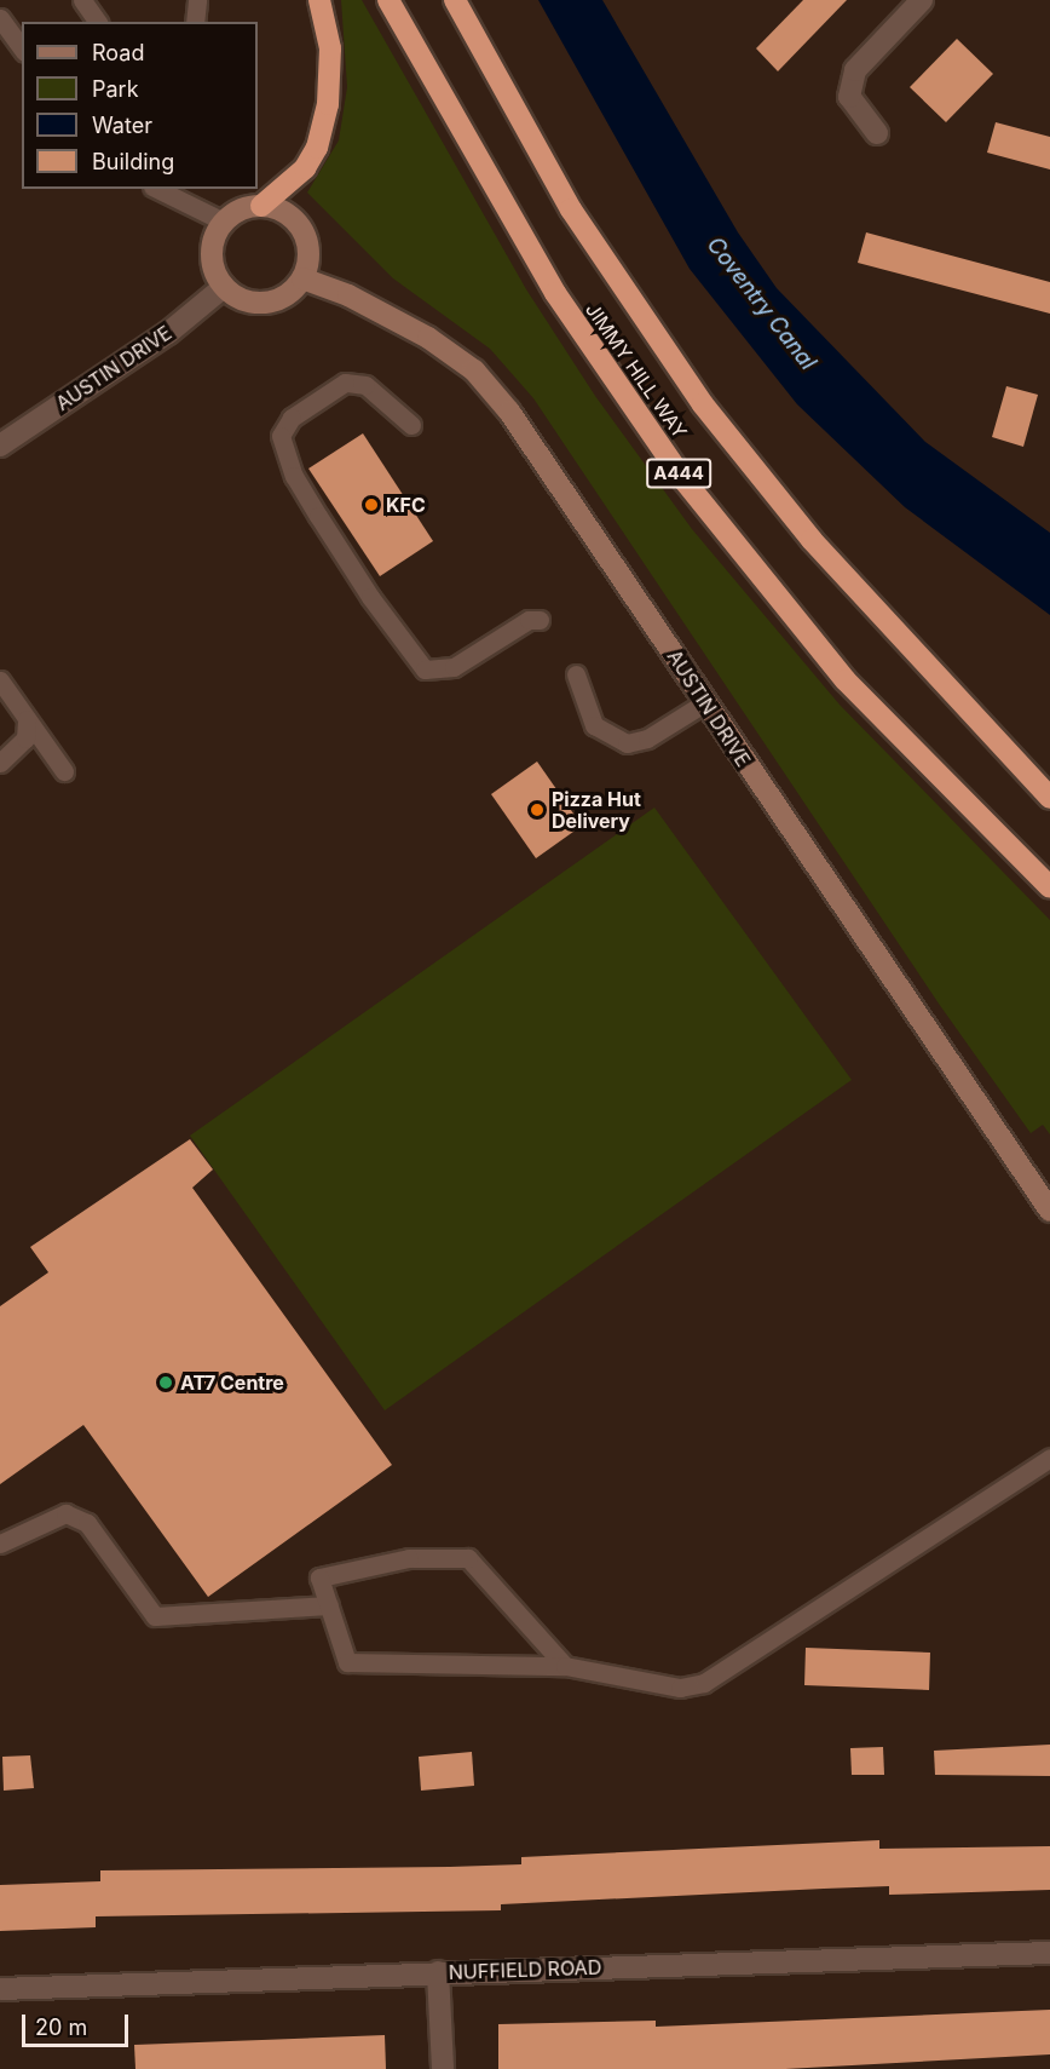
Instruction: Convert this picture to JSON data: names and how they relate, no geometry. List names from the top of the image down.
{
  "streets": {
    "highway": ["JIMMY HILL WAY", "A444"],
    "street": ["AUSTIN DRIVE", "NUFFIELD ROAD"]
  },
  "water": ["Coventry Canal"],
  "places": ["KFC", "Pizza Hut Delivery", "AT7 Centre"],
  "legend": [
    "Road",
    "Park",
    "Water",
    "Building"
  ],
  "scale_bar": "20 m"
}
